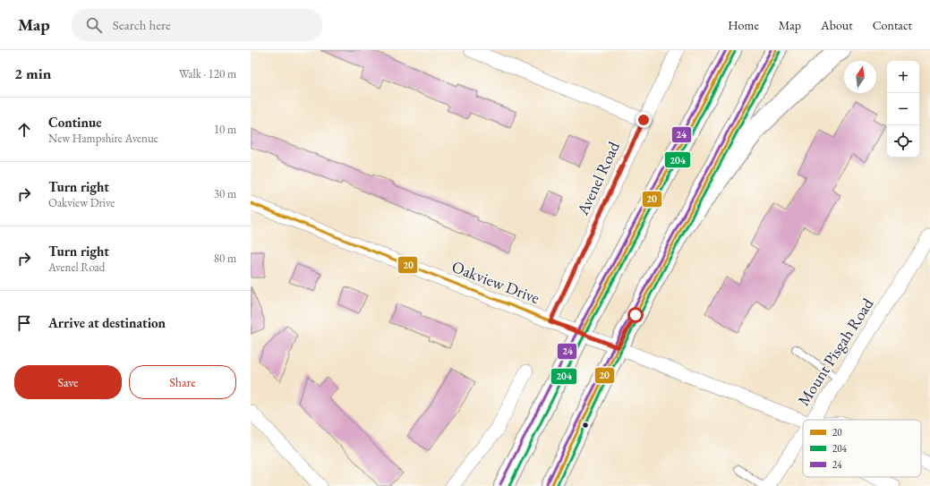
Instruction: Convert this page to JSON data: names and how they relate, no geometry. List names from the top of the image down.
{
  "streets": {
    "street": ["Avenel Road", "Oakview Drive", "Mount Pisgah Road"]
  },
  "crossings": [
    ["Avenel Road", "Oakview Drive"]
  ],
  "lines": ["transit line 20", "transit line 24", "transit line 204"],
  "legend": ["20", "204", "24"],
  "north": "top",
  "page": {
    "header": "Map",
    "search": "Search here",
    "nav": [
      "Home",
      "Map",
      "About",
      "Contact"
    ],
    "heading": ["2 min", "Walk · 120 m"],
    "map_buttons": ["+", "−"],
    "list": [
      ["Continue", "New Hampshire Avenue", "10 m"],
      ["Turn right", "Oakview Drive", "30 m"],
      ["Turn right", "Avenel Road", "80 m"],
      "Arrive at destination"
    ],
    "buttons": ["Save", "Share"]
  }
}
